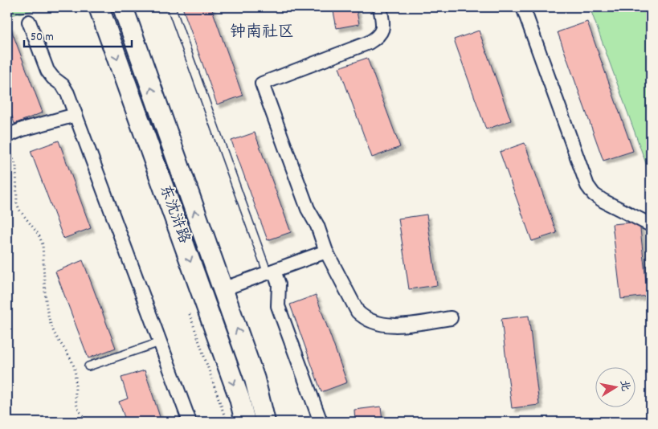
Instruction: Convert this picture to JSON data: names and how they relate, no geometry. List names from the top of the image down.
{
  "streets": {
    "main road": ["东沈浒路"]
  },
  "districts": ["钟南社区"],
  "scale_bar": "50 m",
  "north": "right"
}
